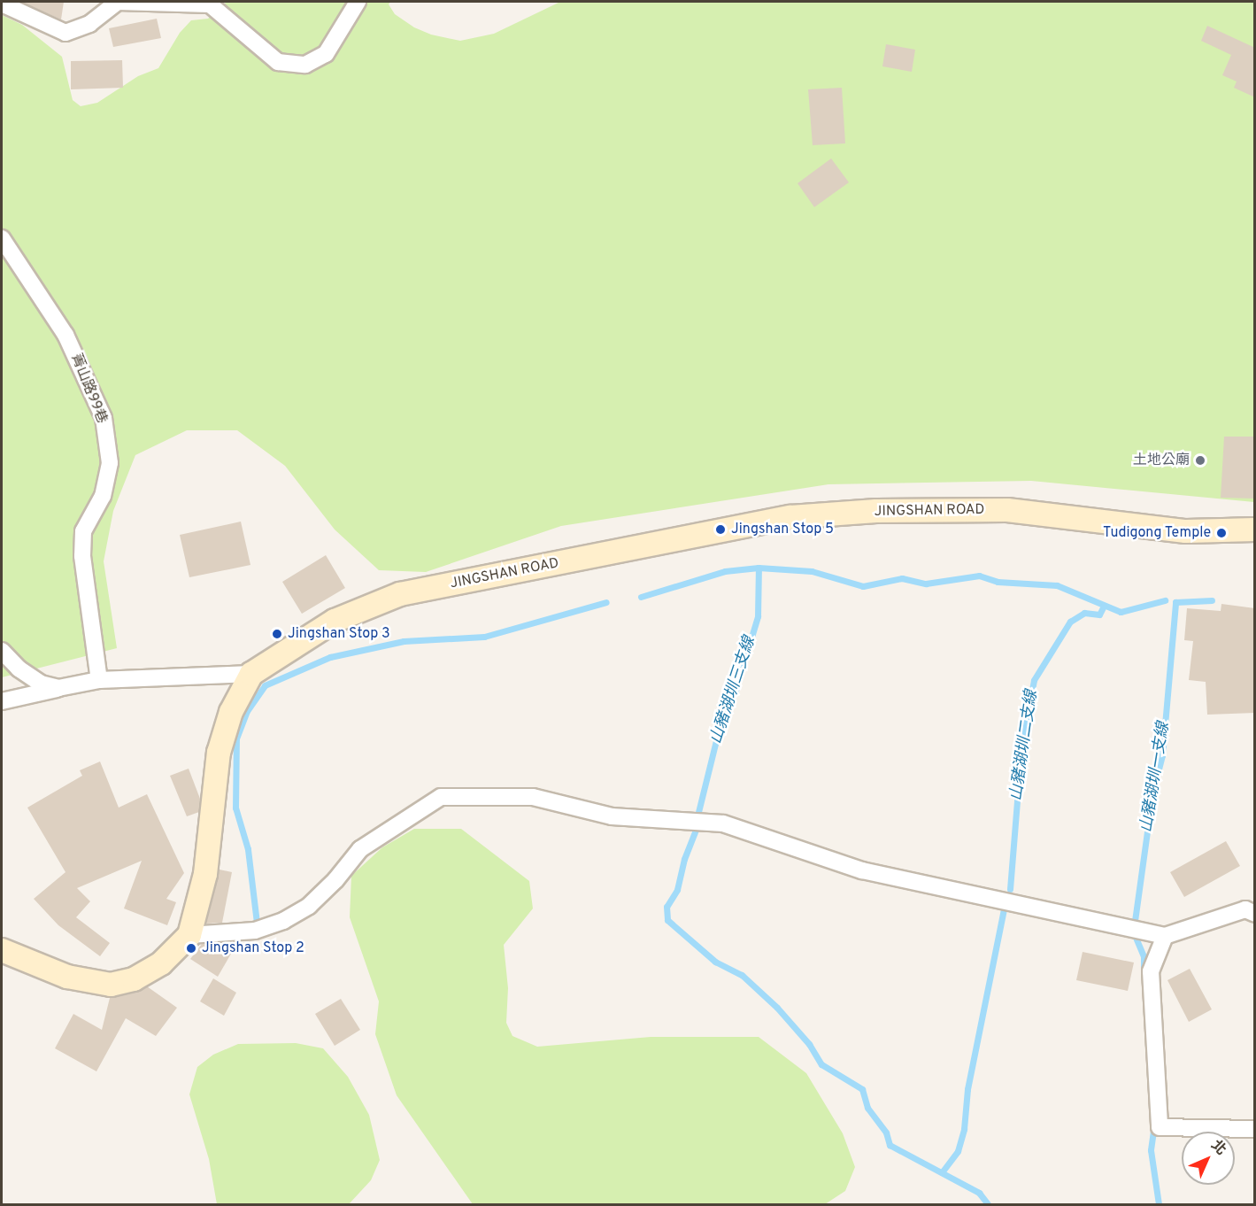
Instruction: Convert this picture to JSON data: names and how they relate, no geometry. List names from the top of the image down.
{
  "streets": {
    "street": ["菁山路99巷", "JINGSHAN ROAD"]
  },
  "water": ["山豬湖圳三支線", "山豬湖圳二支線", "山豬湖圳一支線"],
  "places": [
    "土地公廟",
    "Jingshan Stop 5",
    "Tudigong Temple",
    "Jingshan Stop 3",
    "Jingshan Stop 2"
  ],
  "north": "top right"
}
